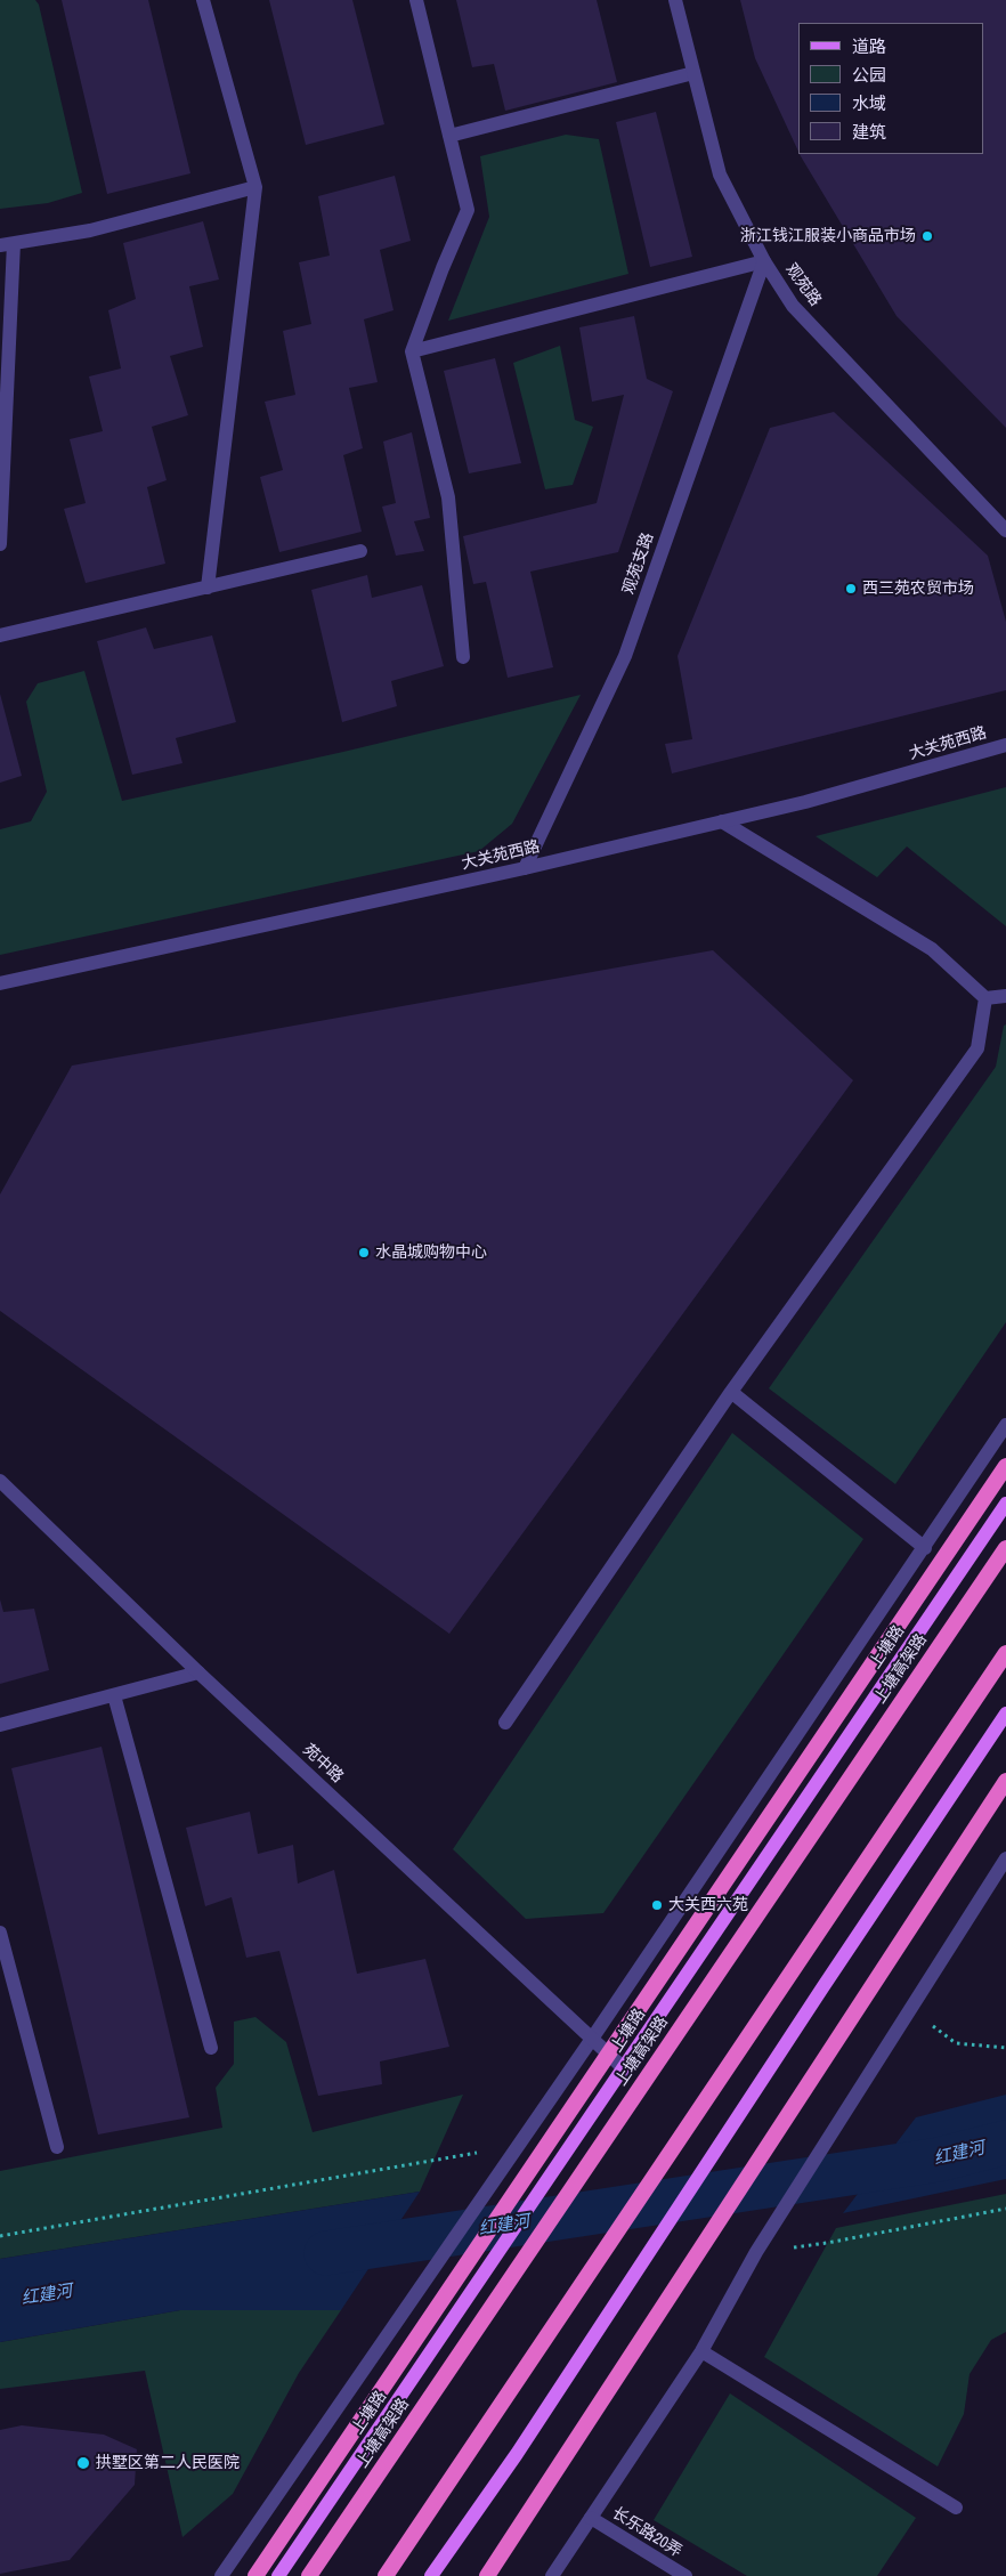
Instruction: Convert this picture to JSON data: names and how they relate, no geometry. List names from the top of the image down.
{
  "streets": {
    "highway": ["上塘高架路"],
    "main road": ["上塘路"],
    "street": [
      "观苑路",
      "观苑支路",
      "大关苑西路",
      "苑中路",
      "长乐路20弄"
    ]
  },
  "crossings": [
    ["观苑路", "观苑支路"],
    ["观苑支路", "大关苑西路"],
    ["上塘路", "苑中路"]
  ],
  "water": ["红建河"],
  "places": [
    "浙江钱江服装小商品市场",
    "西三苑农贸市场",
    "水晶城购物中心",
    "大关西六苑",
    "拱墅区第二人民医院"
  ],
  "legend": [
    "道路",
    "公园",
    "水域",
    "建筑"
  ]
}
